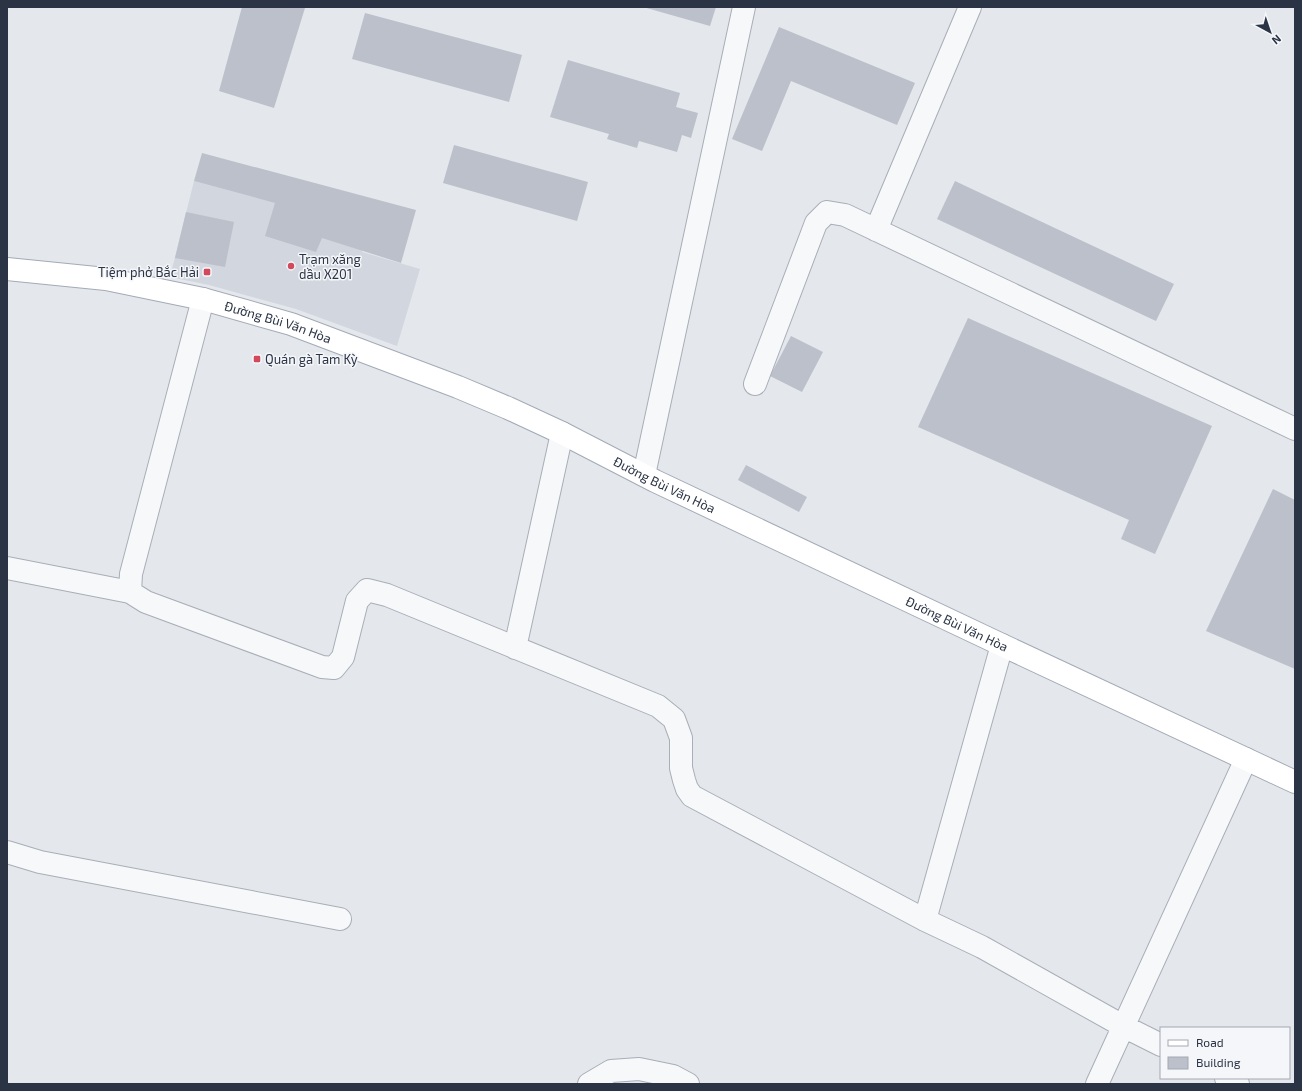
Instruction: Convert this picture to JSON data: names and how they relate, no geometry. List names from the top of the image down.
{
  "streets": {
    "main road": ["Đường Bùi Văn Hòa"]
  },
  "places": {
    "other": ["Trạm xăng dầu X201"],
    "transit": ["Tiệm phở Bắc Hải", "Quán gà Tam Kỳ"]
  },
  "legend": ["Road", "Building"],
  "north": "bottom right"
}
